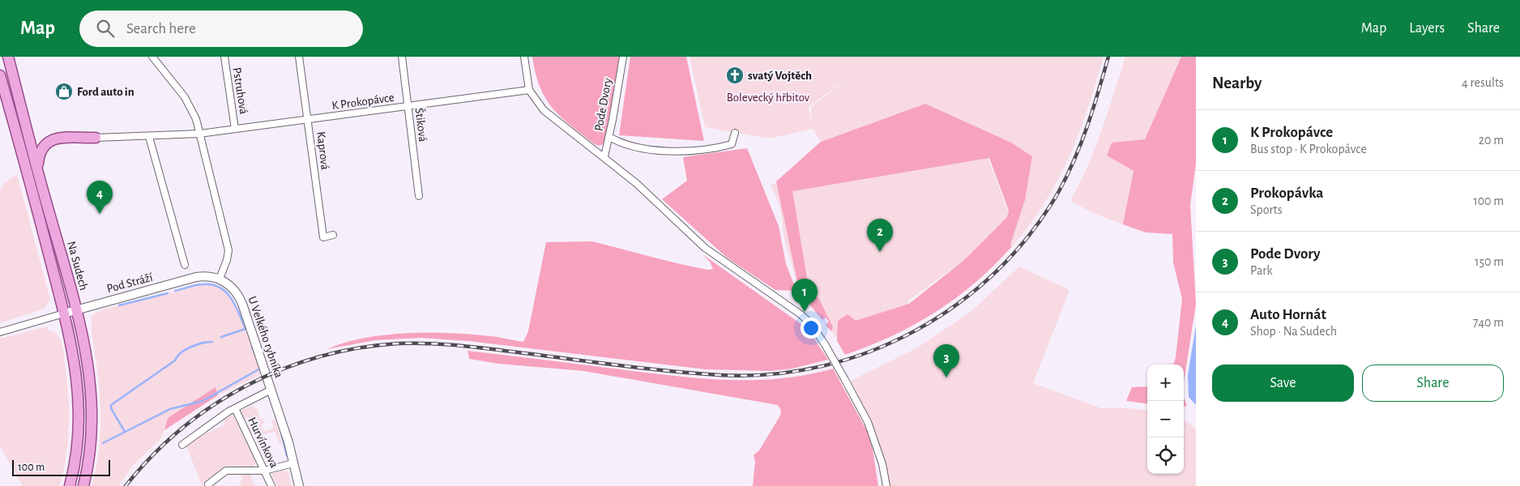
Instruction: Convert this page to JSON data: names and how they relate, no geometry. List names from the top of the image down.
{
  "streets": {
    "main road": ["Na Sudech"],
    "street": [
      "Pstruhová",
      "K Prokopávce",
      "Pode Dvory",
      "Štiková",
      "Kaprová",
      "Pod Stráží",
      "U Velkého rybníka",
      "Hurvínkova"
    ]
  },
  "crossings": [
    ["Pstruhová", "K Prokopávce"],
    ["K Prokopávce", "Štiková"],
    ["K Prokopávce", "Kaprová"],
    ["Na Sudech", "Pod Stráží"],
    ["Pod Stráží", "U Velkého rybníka"]
  ],
  "parks": ["Bolevecký hřbitov"],
  "places": {
    "church": ["svatý Vojtěch"],
    "shop": ["Ford auto in"]
  },
  "scale_bar": "100 m",
  "page": {
    "header": "Map",
    "search": "Search here",
    "nav": ["Map", "Layers", "Share"],
    "heading": ["Nearby", "4 results"],
    "list": [
      {
        "mark": "1",
        "name": "K Prokopávce",
        "note": "Bus stop · K Prokopávce",
        "value": "20 m"
      },
      {
        "mark": "2",
        "name": "Prokopávka",
        "note": "Sports",
        "value": "100 m"
      },
      {
        "mark": "3",
        "name": "Pode Dvory",
        "note": "Park",
        "value": "150 m"
      },
      {
        "mark": "4",
        "name": "Auto Hornát",
        "note": "Shop · Na Sudech",
        "value": "740 m"
      }
    ],
    "pins": [
      "4",
      "2",
      "1",
      "3"
    ],
    "buttons": ["Save", "Share"],
    "map_buttons": ["+", "−"],
    "scale": "100 m"
  }
}
